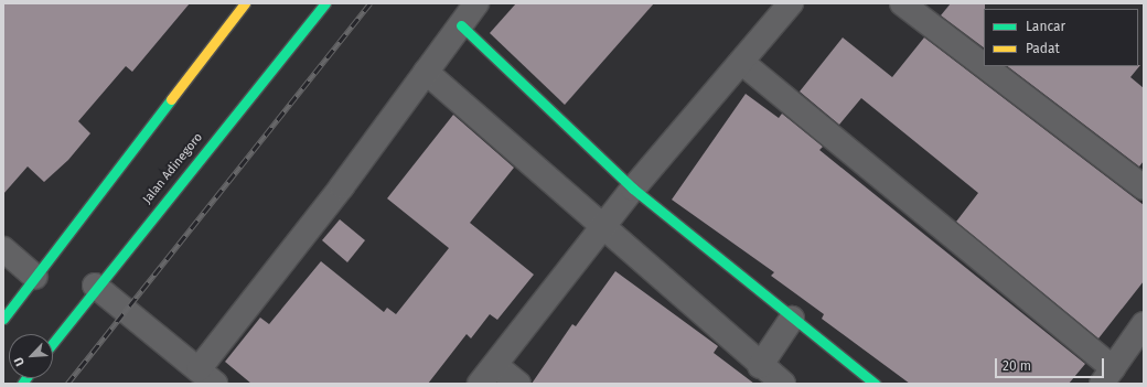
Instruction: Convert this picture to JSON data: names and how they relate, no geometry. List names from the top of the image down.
{
  "streets": {
    "main road": ["Jalan Adinegoro"]
  },
  "legend": ["Lancar", "Padat"],
  "scale_bar": "20 m",
  "north": "bottom left"
}
